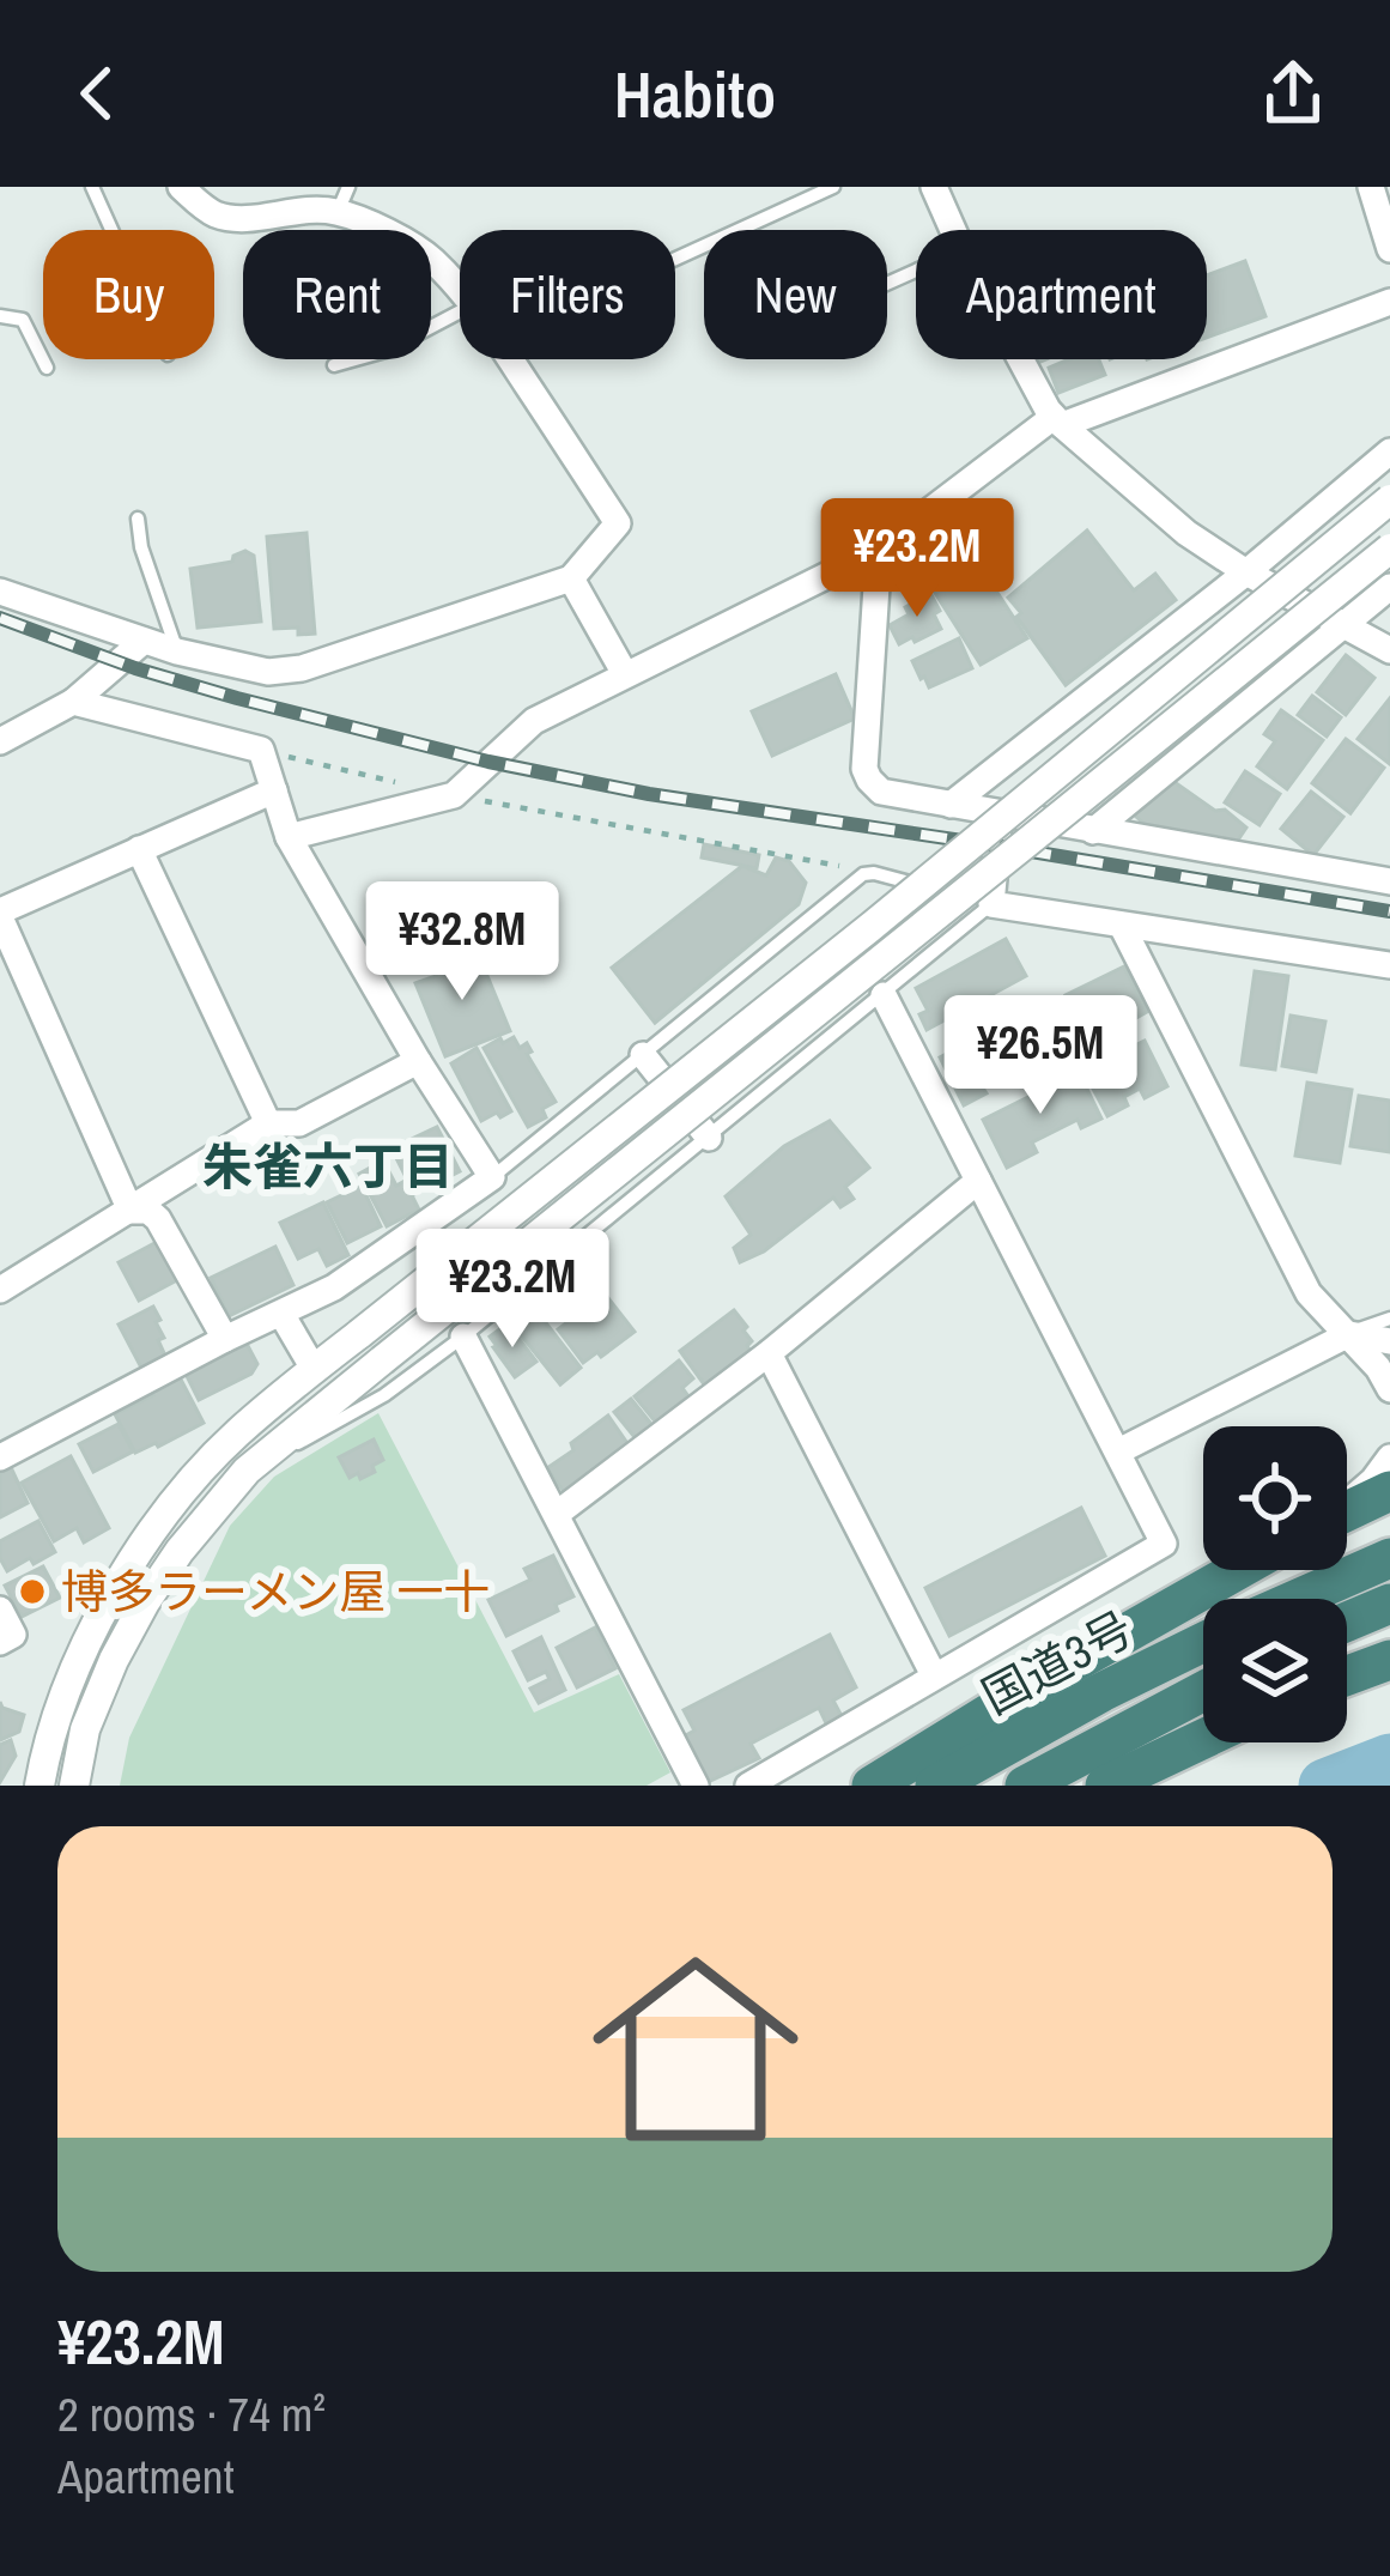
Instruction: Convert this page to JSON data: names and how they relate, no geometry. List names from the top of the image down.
{
  "streets": {
    "highway": ["国道3号"]
  },
  "districts": ["朱雀六丁目"],
  "places": ["博多ラーメン屋 一十"],
  "page": {
    "header": "Habito",
    "chip": [
      "Buy",
      "Rent",
      "Filters",
      "New",
      "Apartment"
    ],
    "price": [
      "¥23.2M",
      "¥32.8M",
      "¥26.5M",
      "¥23.2M"
    ],
    "list": [
      {
        "name": "¥23.2M",
        "note": "2 rooms · 74 m² · Apartment"
      }
    ]
  }
}
